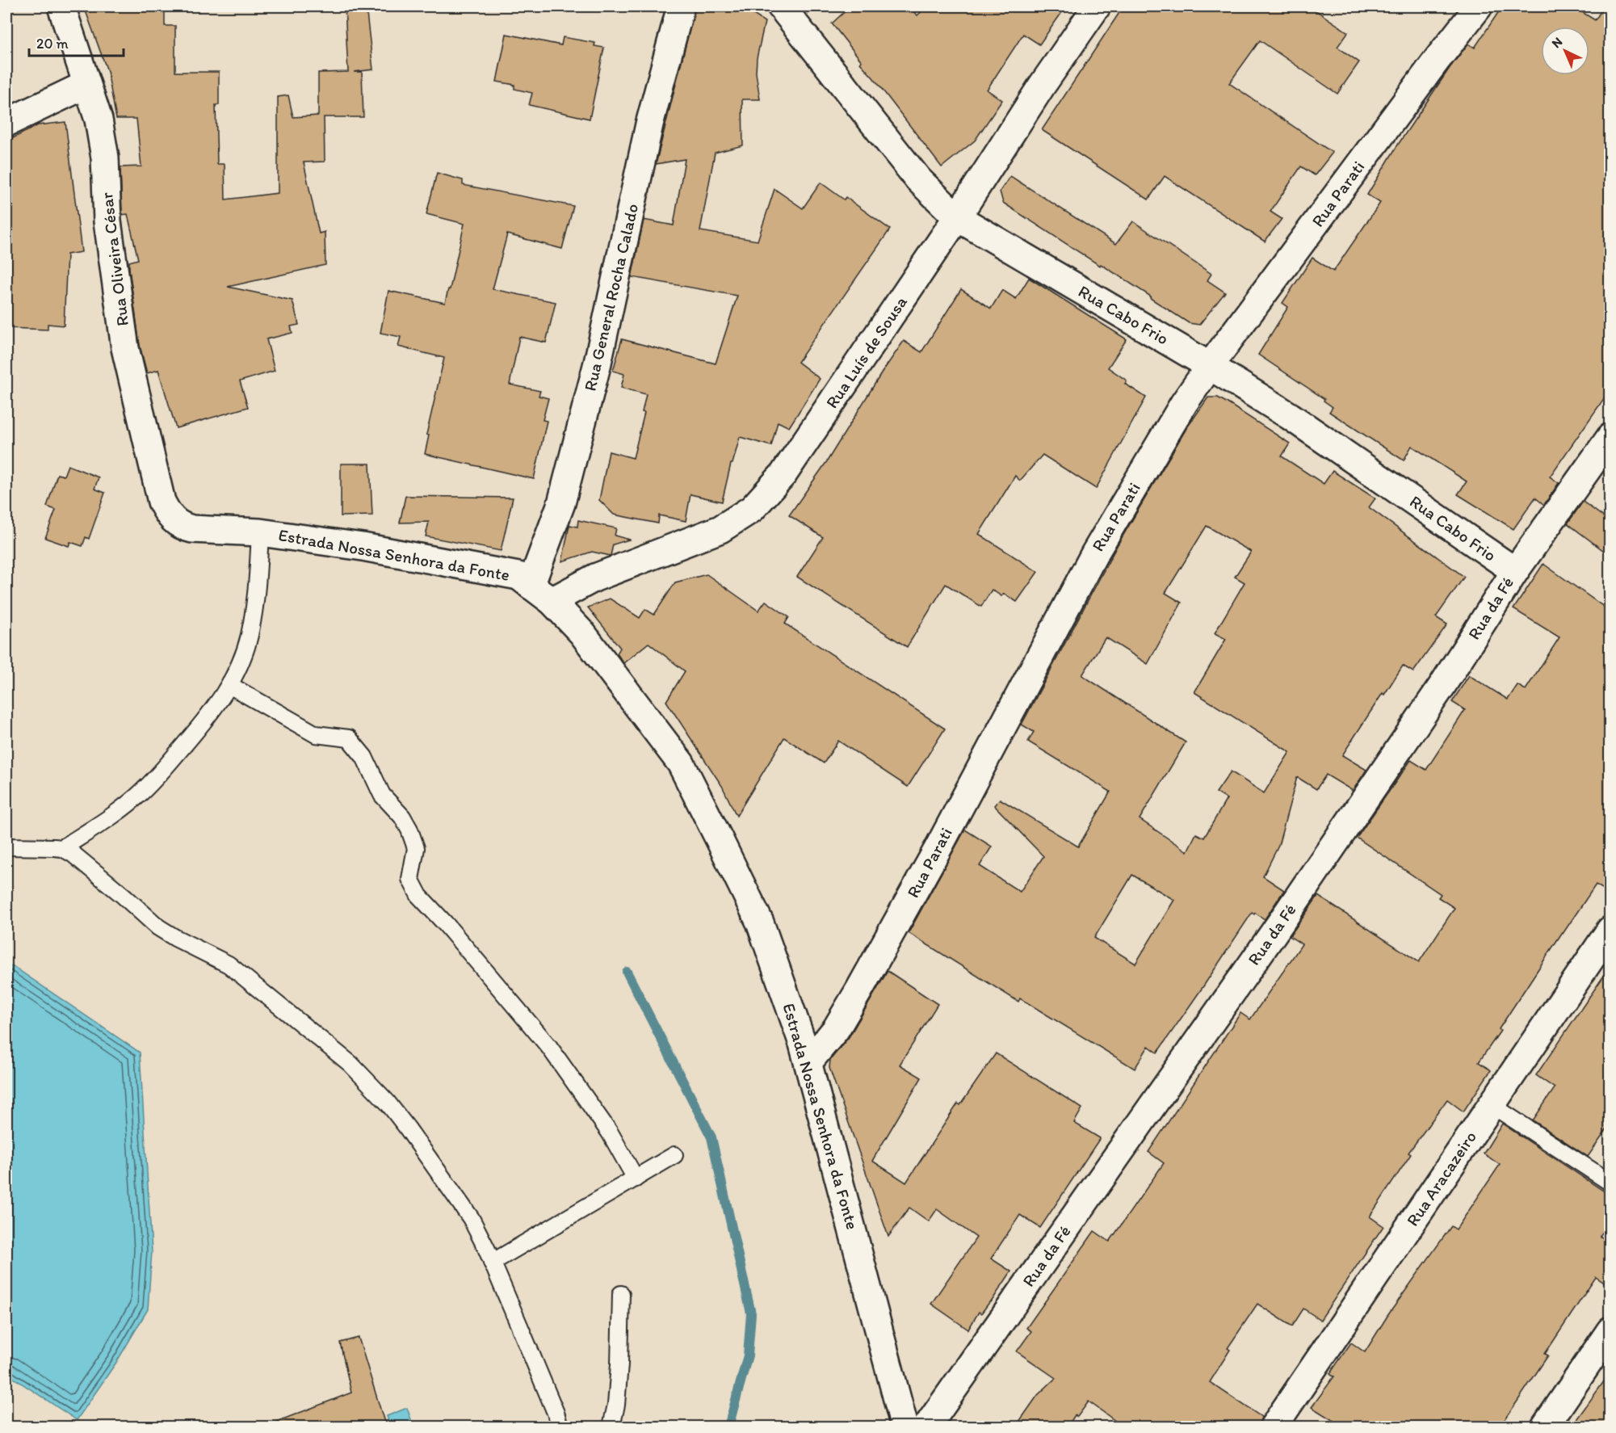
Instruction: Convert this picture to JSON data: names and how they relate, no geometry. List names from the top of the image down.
{
  "streets": {
    "street": [
      "Rua Parati",
      "Rua Oliveira César",
      "Rua General Rocha Calado",
      "Rua Cabo Frio",
      "Rua Luís de Sousa",
      "Estrada Nossa Senhora da Fonte",
      "Rua da Fé",
      "Rua Aracazeiro"
    ]
  },
  "crossings": [
    ["Rua Parati", "Rua Cabo Frio"],
    ["Rua Parati", "Estrada Nossa Senhora da Fonte"],
    ["Rua Oliveira César", "Estrada Nossa Senhora da Fonte"],
    ["Rua General Rocha Calado", "Estrada Nossa Senhora da Fonte"],
    ["Rua Cabo Frio", "Rua Luís de Sousa"],
    ["Rua Cabo Frio", "Rua da Fé"],
    ["Rua Luís de Sousa", "Estrada Nossa Senhora da Fonte"]
  ],
  "scale_bar": "20 m",
  "north": "top left"
}
